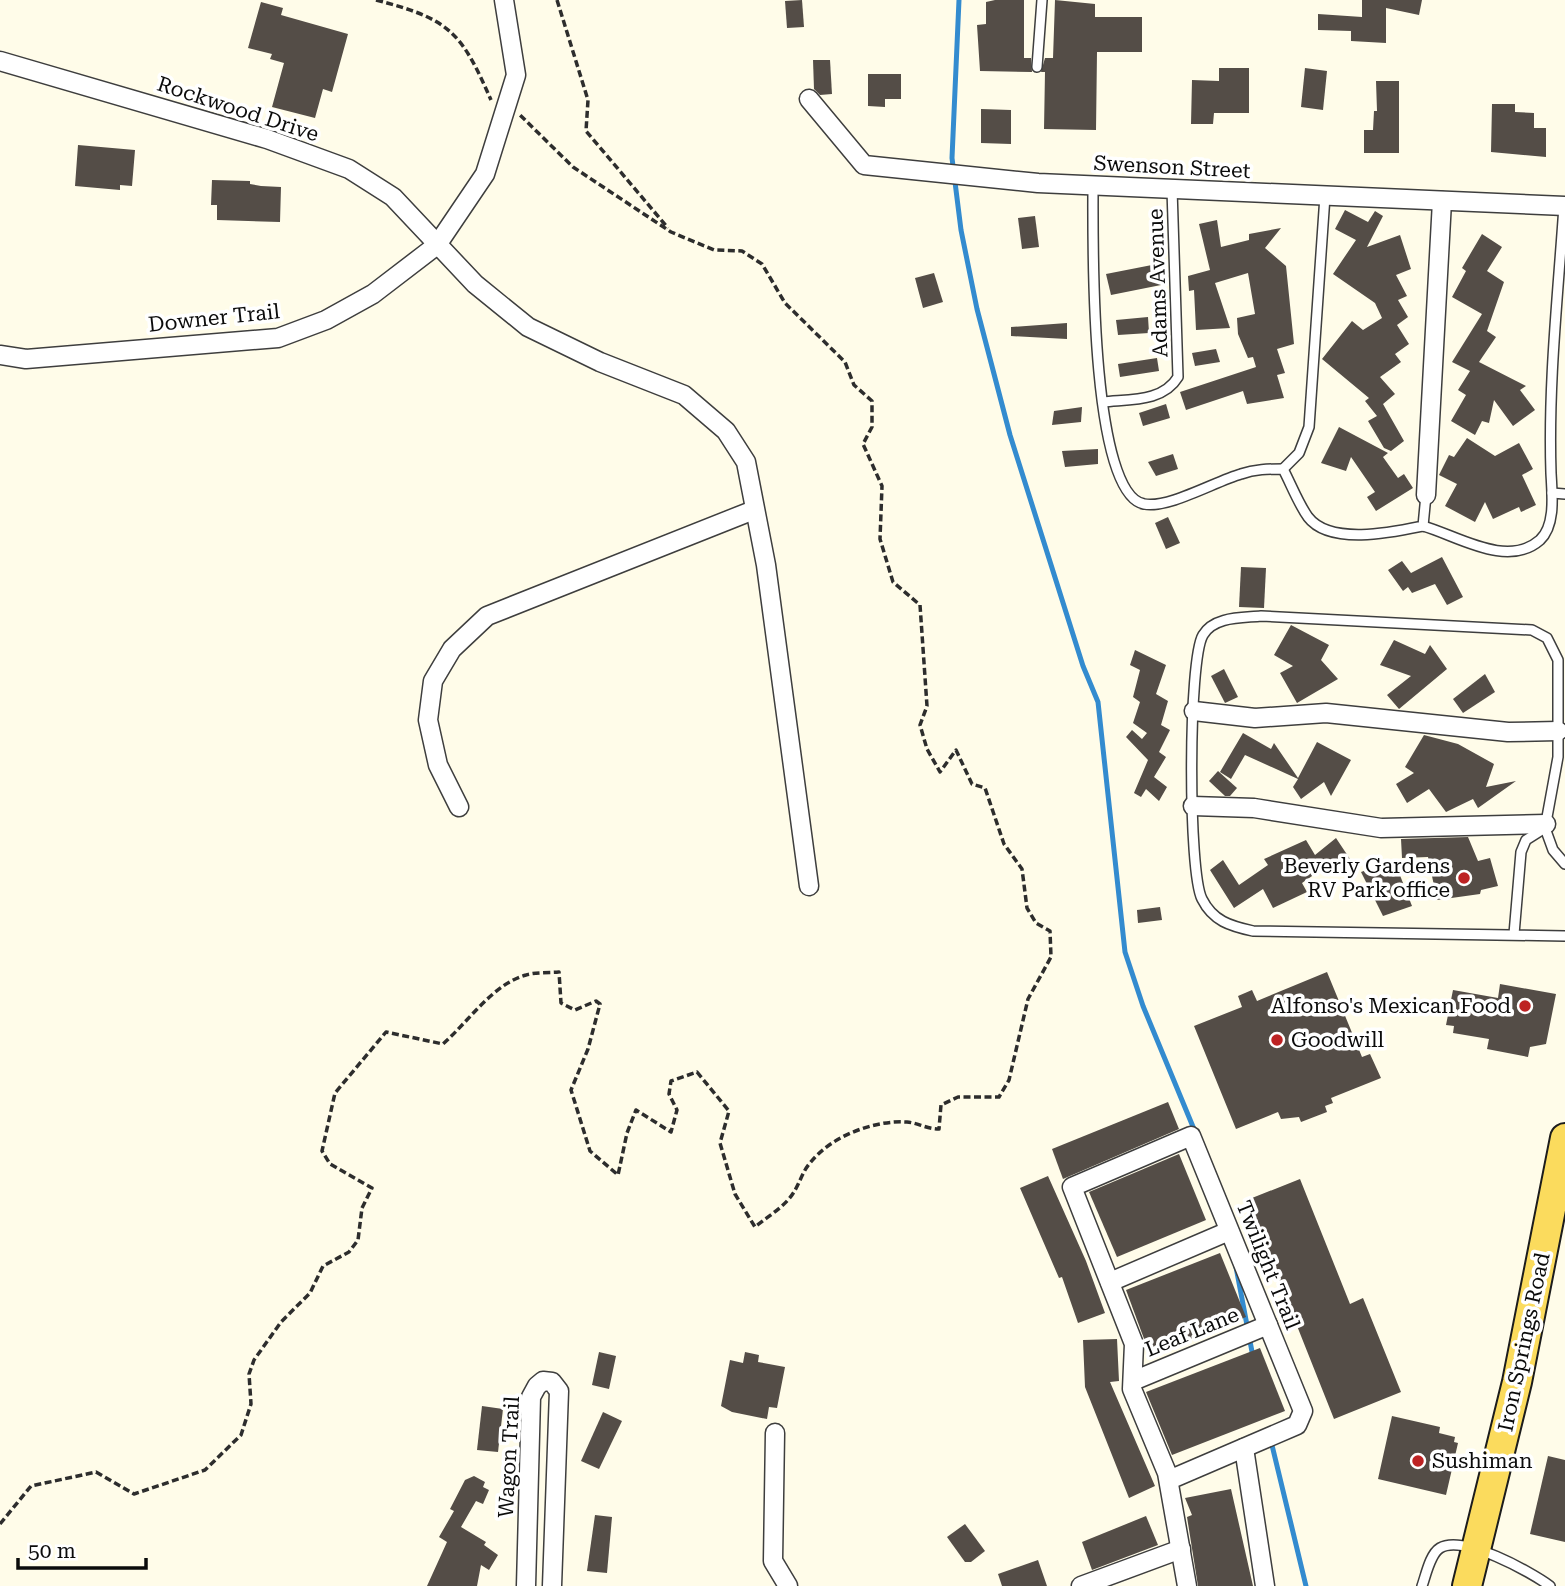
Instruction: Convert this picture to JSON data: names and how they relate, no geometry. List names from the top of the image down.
{
  "streets": {
    "main road": ["Iron Springs Road"],
    "street": [
      "Rockwood Drive",
      "Swenson Street",
      "Downer Trail",
      "Twilight Trail",
      "Leaf Lane",
      "Wagon Trail"
    ],
    "lane": ["Adams Avenue"]
  },
  "crossings": [
    ["Rockwood Drive", "Downer Trail"],
    ["Swenson Street", "Adams Avenue"],
    ["Twilight Trail", "Leaf Lane"]
  ],
  "places": [
    "Beverly Gardens RV Park office",
    "Alfonso's Mexican Food",
    "Goodwill",
    "Sushiman"
  ],
  "scale_bar": "50 m"
}
